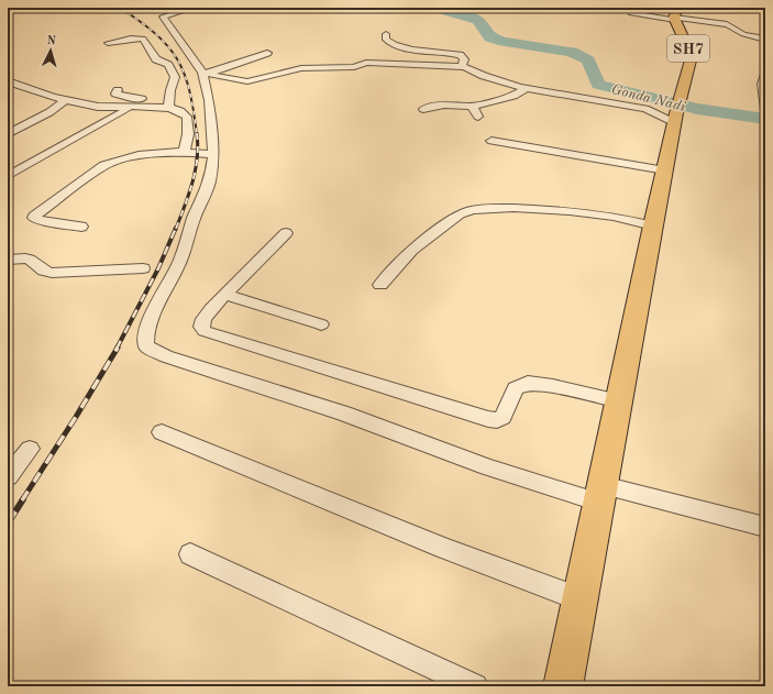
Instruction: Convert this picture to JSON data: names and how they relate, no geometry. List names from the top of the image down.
{
  "streets": {
    "main road": ["SH7"]
  },
  "water": ["Gonda Nadi"],
  "north": "top"
}
